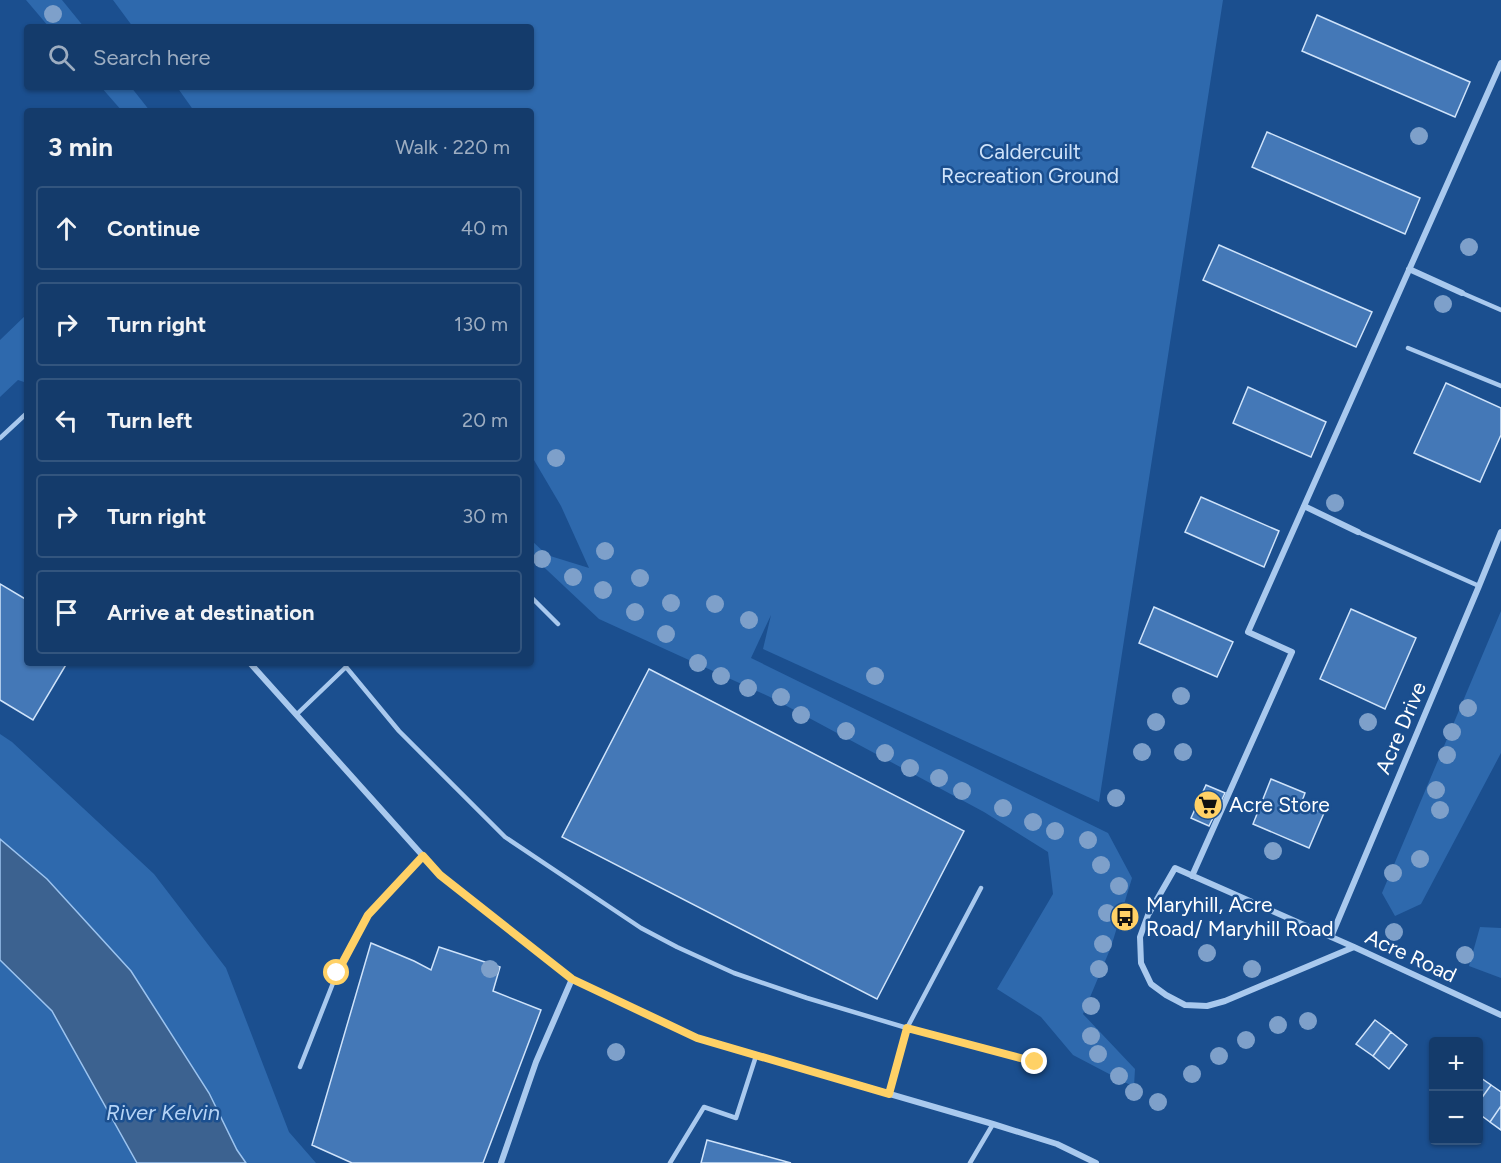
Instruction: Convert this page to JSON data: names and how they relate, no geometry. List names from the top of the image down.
{
  "streets": {
    "street": ["Acre Drive", "Acre Road"]
  },
  "crossings": [
    ["Acre Drive", "Acre Road"]
  ],
  "water": ["River Kelvin"],
  "parks": ["Caldercuilt Recreation Ground"],
  "places": {
    "supermarket": ["Acre Store"],
    "bus stop": ["Maryhill, Acre Road/ Maryhill Road"]
  },
  "page": {
    "search": "Search here",
    "heading": ["3 min", "Walk · 220 m"],
    "list": [
      ["Continue", "40 m"],
      ["Turn right", "130 m"],
      ["Turn left", "20 m"],
      ["Turn right", "30 m"],
      "Arrive at destination"
    ],
    "map_buttons": ["+", "−"]
  }
}
